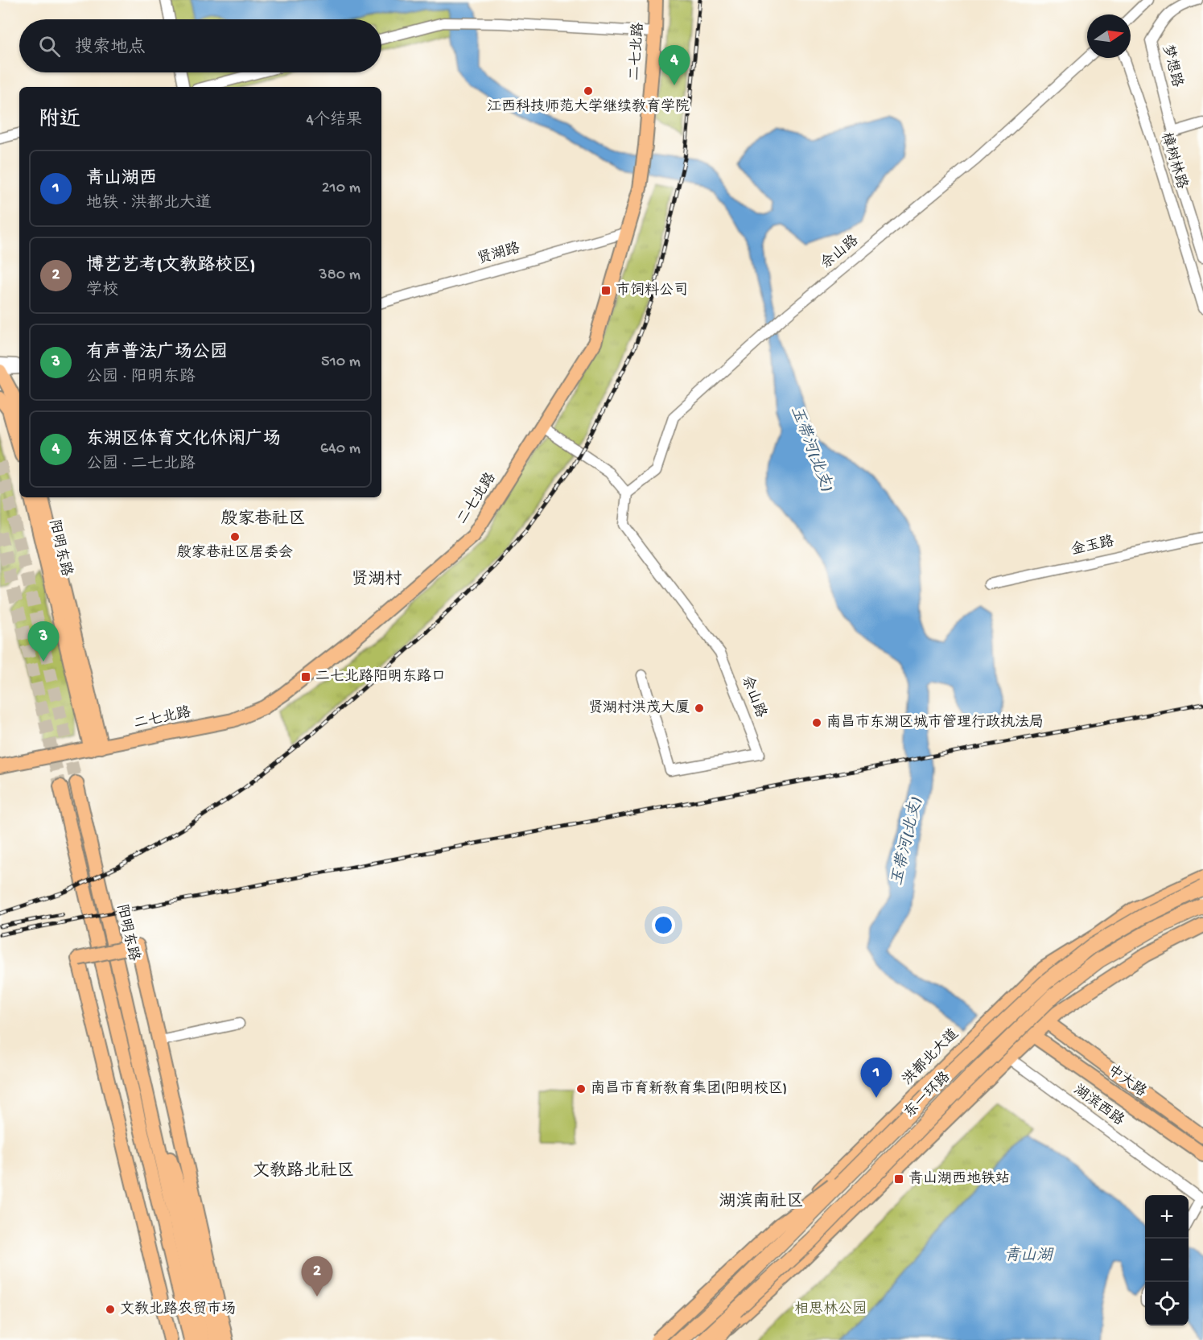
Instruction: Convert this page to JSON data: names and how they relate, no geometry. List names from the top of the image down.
{
  "streets": {
    "highway": ["东一环路"],
    "main road": [
      "二七北路",
      "阳明东路",
      "洪都北大道",
      "中大路"
    ],
    "street": [
      "梦想路",
      "樟树林路",
      "佘山路",
      "贤湖路",
      "金玉路",
      "湖滨西路"
    ]
  },
  "crossings": [
    ["二七北路", "贤湖路"],
    ["二七北路", "阳明东路"],
    ["洪都北大道", "湖滨西路"]
  ],
  "districts": [
    "殷家巷社区",
    "贤湖村",
    "文教路北社区",
    "湖滨南社区"
  ],
  "water": ["玉带河(北支)", "青山湖"],
  "parks": ["相思林公园"],
  "places": {
    "other": [
      "江西科技师范大学继续教育学院",
      "殷家巷社区居委会",
      "贤湖村洪茂大厦",
      "南昌市东湖区城市管理行政执法局",
      "南昌市育新教育集团(阳明校区)",
      "文教北路农贸市场"
    ],
    "transit": ["市饲料公司", "二七北路阳明东路口", "青山湖西地铁站"]
  },
  "north": "right",
  "page": {
    "search": "搜索地点",
    "pins": [
      "4",
      "3",
      "1",
      "2"
    ],
    "heading": ["附近", "4个结果"],
    "list": [
      {
        "mark": "1",
        "name": "青山湖西",
        "note": "地铁 · 洪都北大道",
        "value": "210 m"
      },
      {
        "mark": "2",
        "name": "博艺艺考(文教路校区)",
        "note": "学校",
        "value": "380 m"
      },
      {
        "mark": "3",
        "name": "有声普法广场公园",
        "note": "公园 · 阳明东路",
        "value": "510 m"
      },
      {
        "mark": "4",
        "name": "东湖区体育文化休闲广场",
        "note": "公园 · 二七北路",
        "value": "640 m"
      }
    ],
    "map_buttons": ["+", "−"]
  }
}
